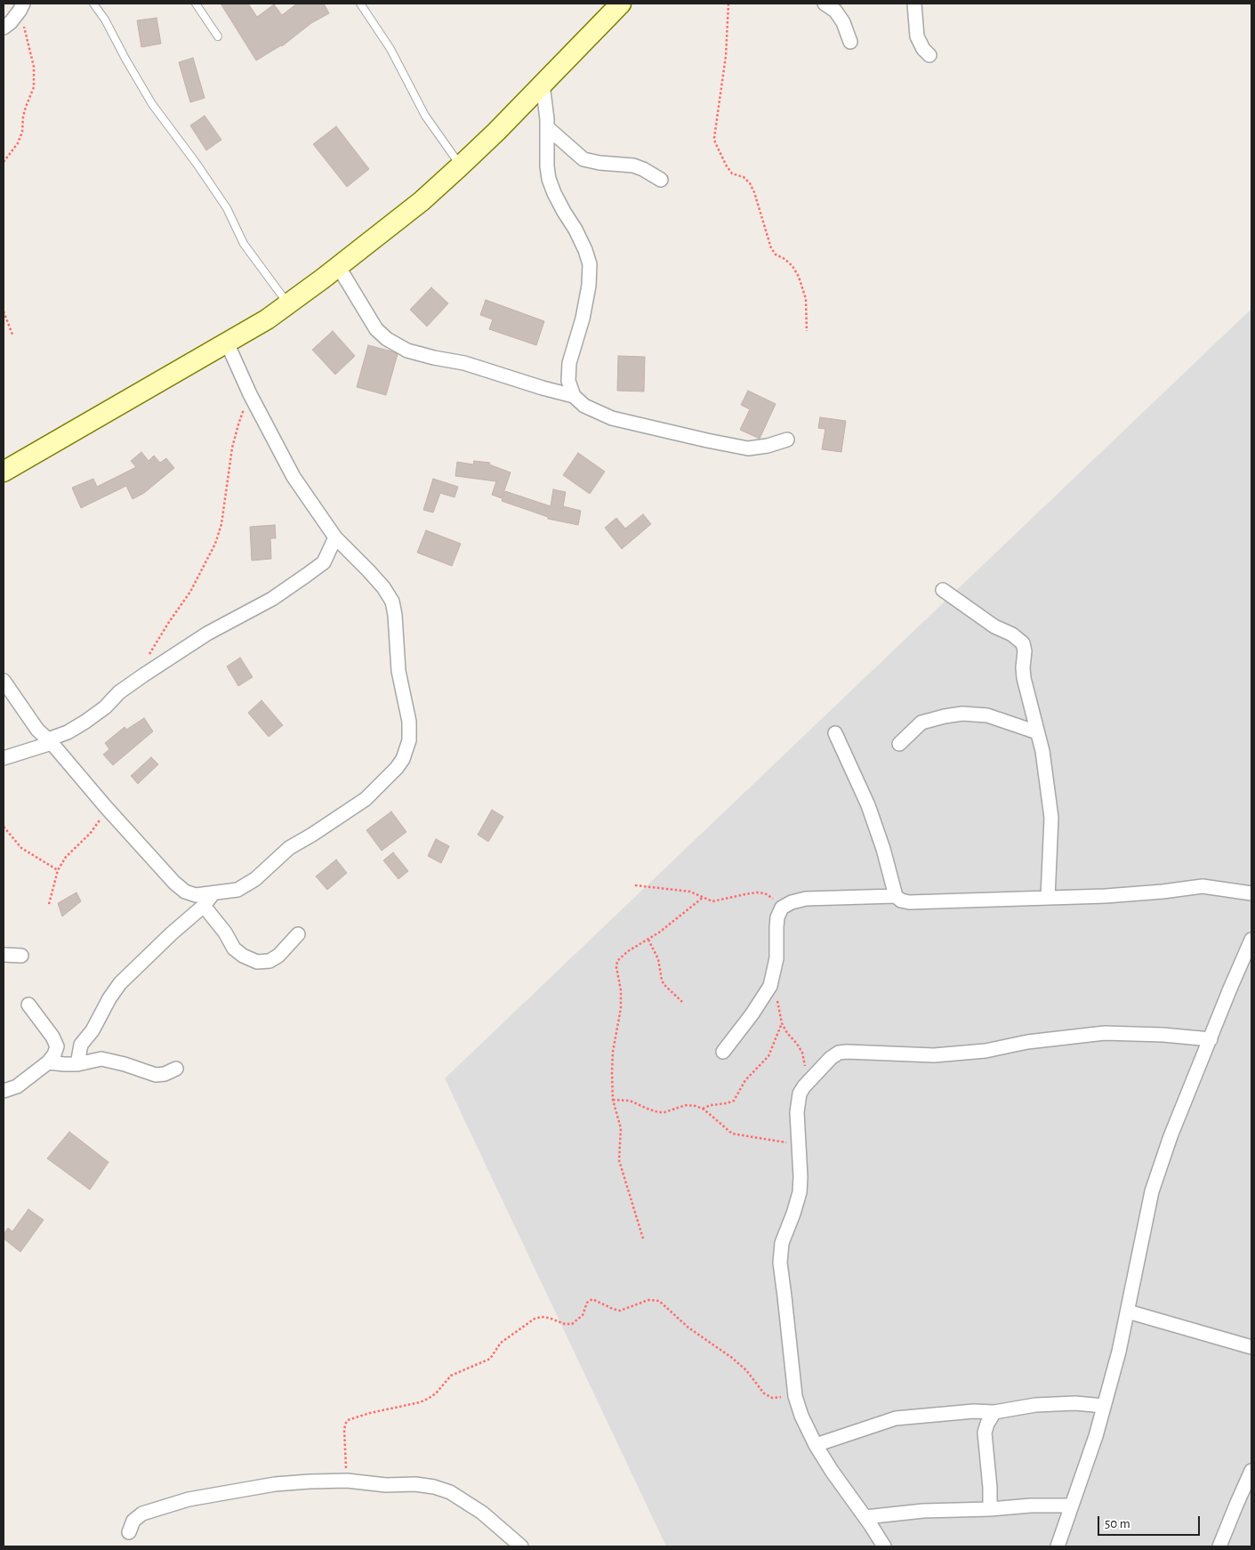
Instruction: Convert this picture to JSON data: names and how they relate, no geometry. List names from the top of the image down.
{
  "scale_bar": "50 m"
}
